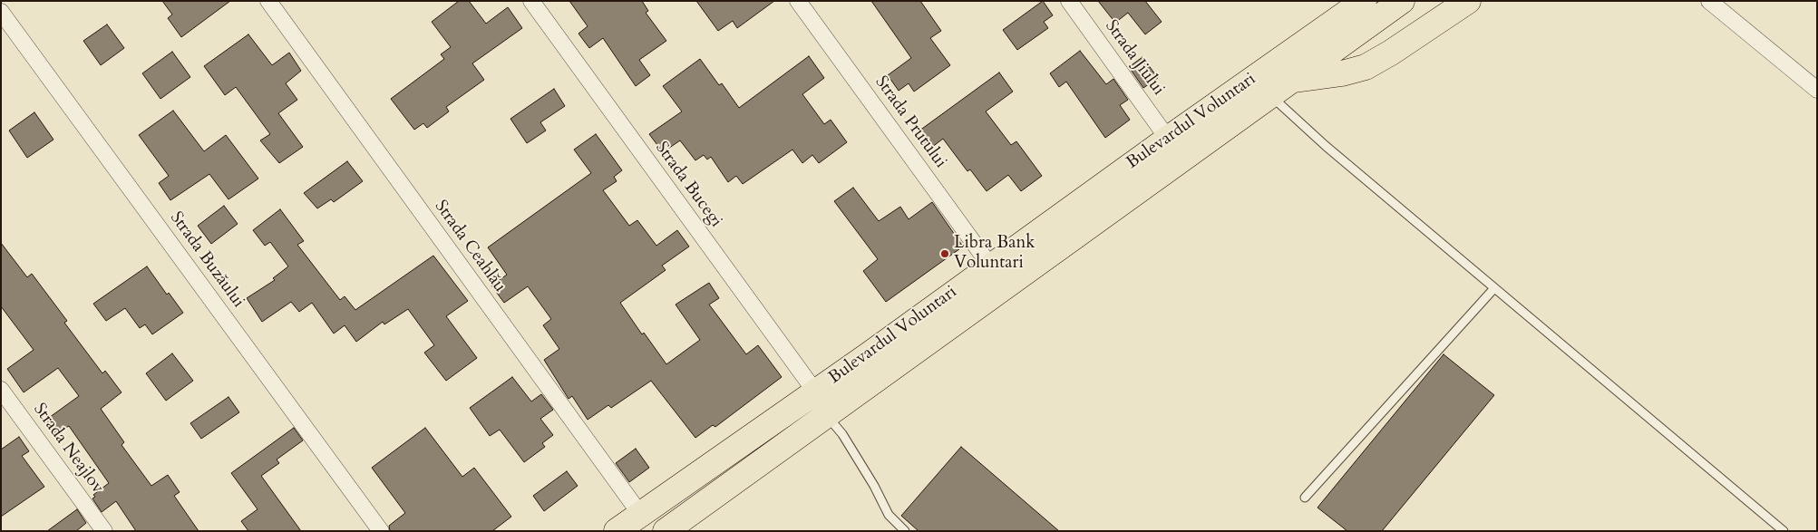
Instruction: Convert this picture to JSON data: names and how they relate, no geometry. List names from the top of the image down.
{
  "streets": {
    "highway": ["Bulevardul Voluntari"],
    "street": [
      "Strada Jiului",
      "Strada Prutului",
      "Strada Bucegi",
      "Strada Ceahlău",
      "Strada Buzăului",
      "Strada Neajlov"
    ]
  },
  "crossings": [
    ["Strada Jiului", "Bulevardul Voluntari"],
    ["Bulevardul Voluntari", "Strada Prutului"],
    ["Bulevardul Voluntari", "Strada Bucegi"],
    ["Bulevardul Voluntari", "Strada Ceahlău"]
  ],
  "places": ["Libra Bank Voluntari"]
}
